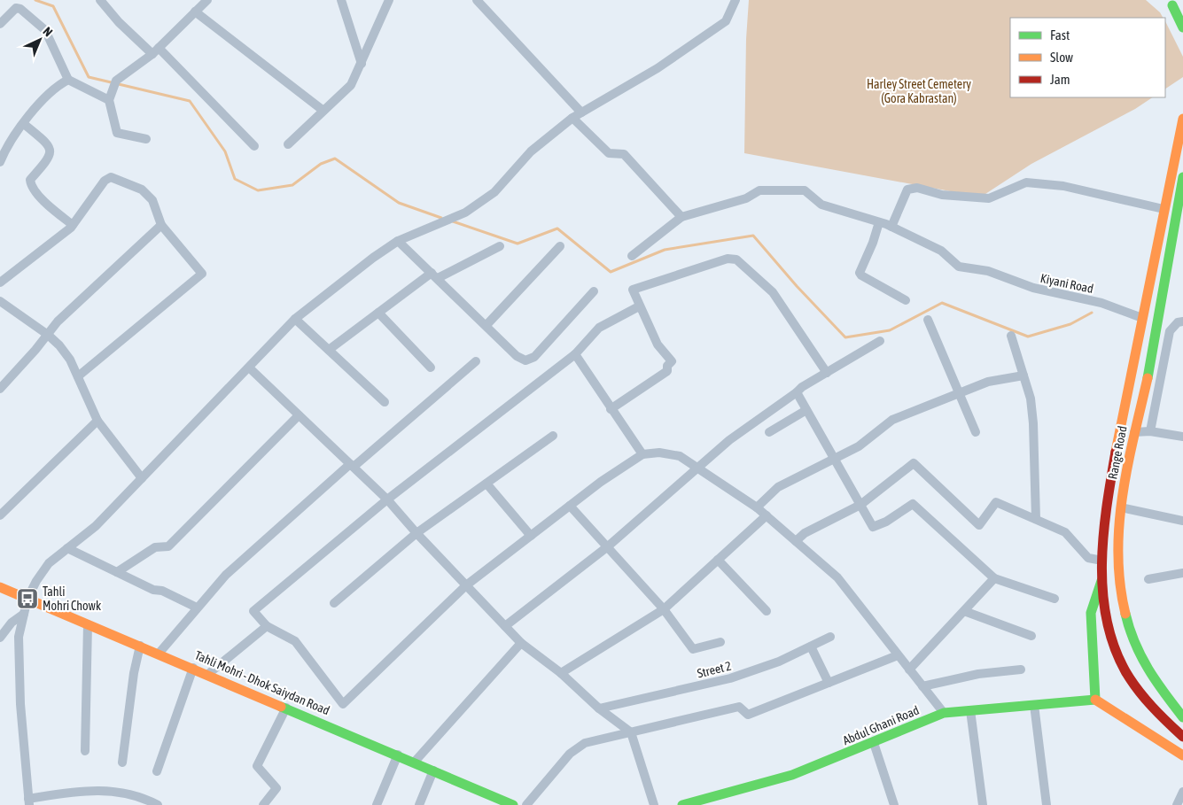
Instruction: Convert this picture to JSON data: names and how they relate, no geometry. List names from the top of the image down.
{
  "streets": {
    "main road": ["Range Road", "Tahli Mohri - Dhok Saiydan Road", "Abdul Ghani Road"],
    "street": ["Kiyani Road", "Street 2"]
  },
  "parks": ["Harley Street Cemetery (Gora Kabrastan)"],
  "places": {
    "bus stop": ["Tahli Mohri Chowk"]
  },
  "legend": ["Fast", "Slow", "Jam"],
  "north": "top right"
}
